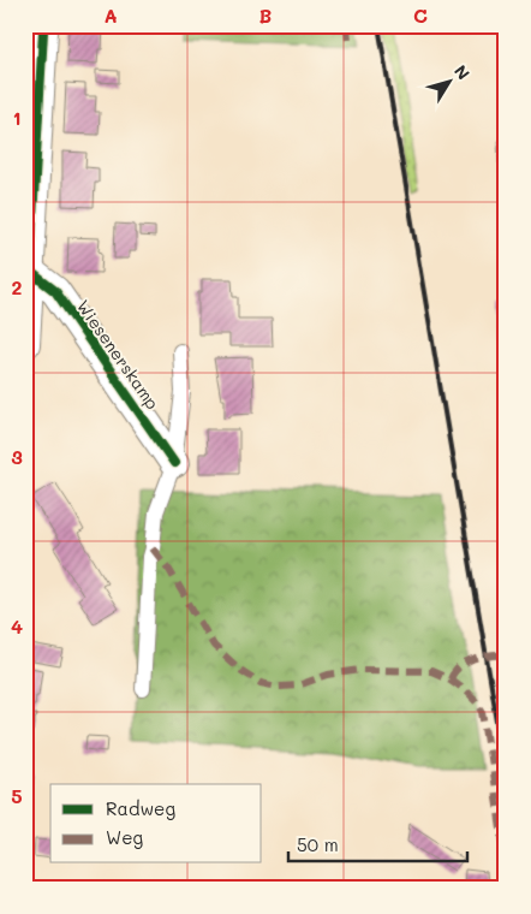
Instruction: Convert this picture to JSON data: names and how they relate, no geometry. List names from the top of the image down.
{
  "streets": {
    "street": ["Wiesenerskamp"]
  },
  "legend": ["Radweg", "Weg"],
  "scale_bar": "50 m",
  "north": "top right",
  "grid": {
    "columns": ["A", "B", "C"],
    "rows": [
      "1",
      "2",
      "3",
      "4",
      "5"
    ]
  }
}
